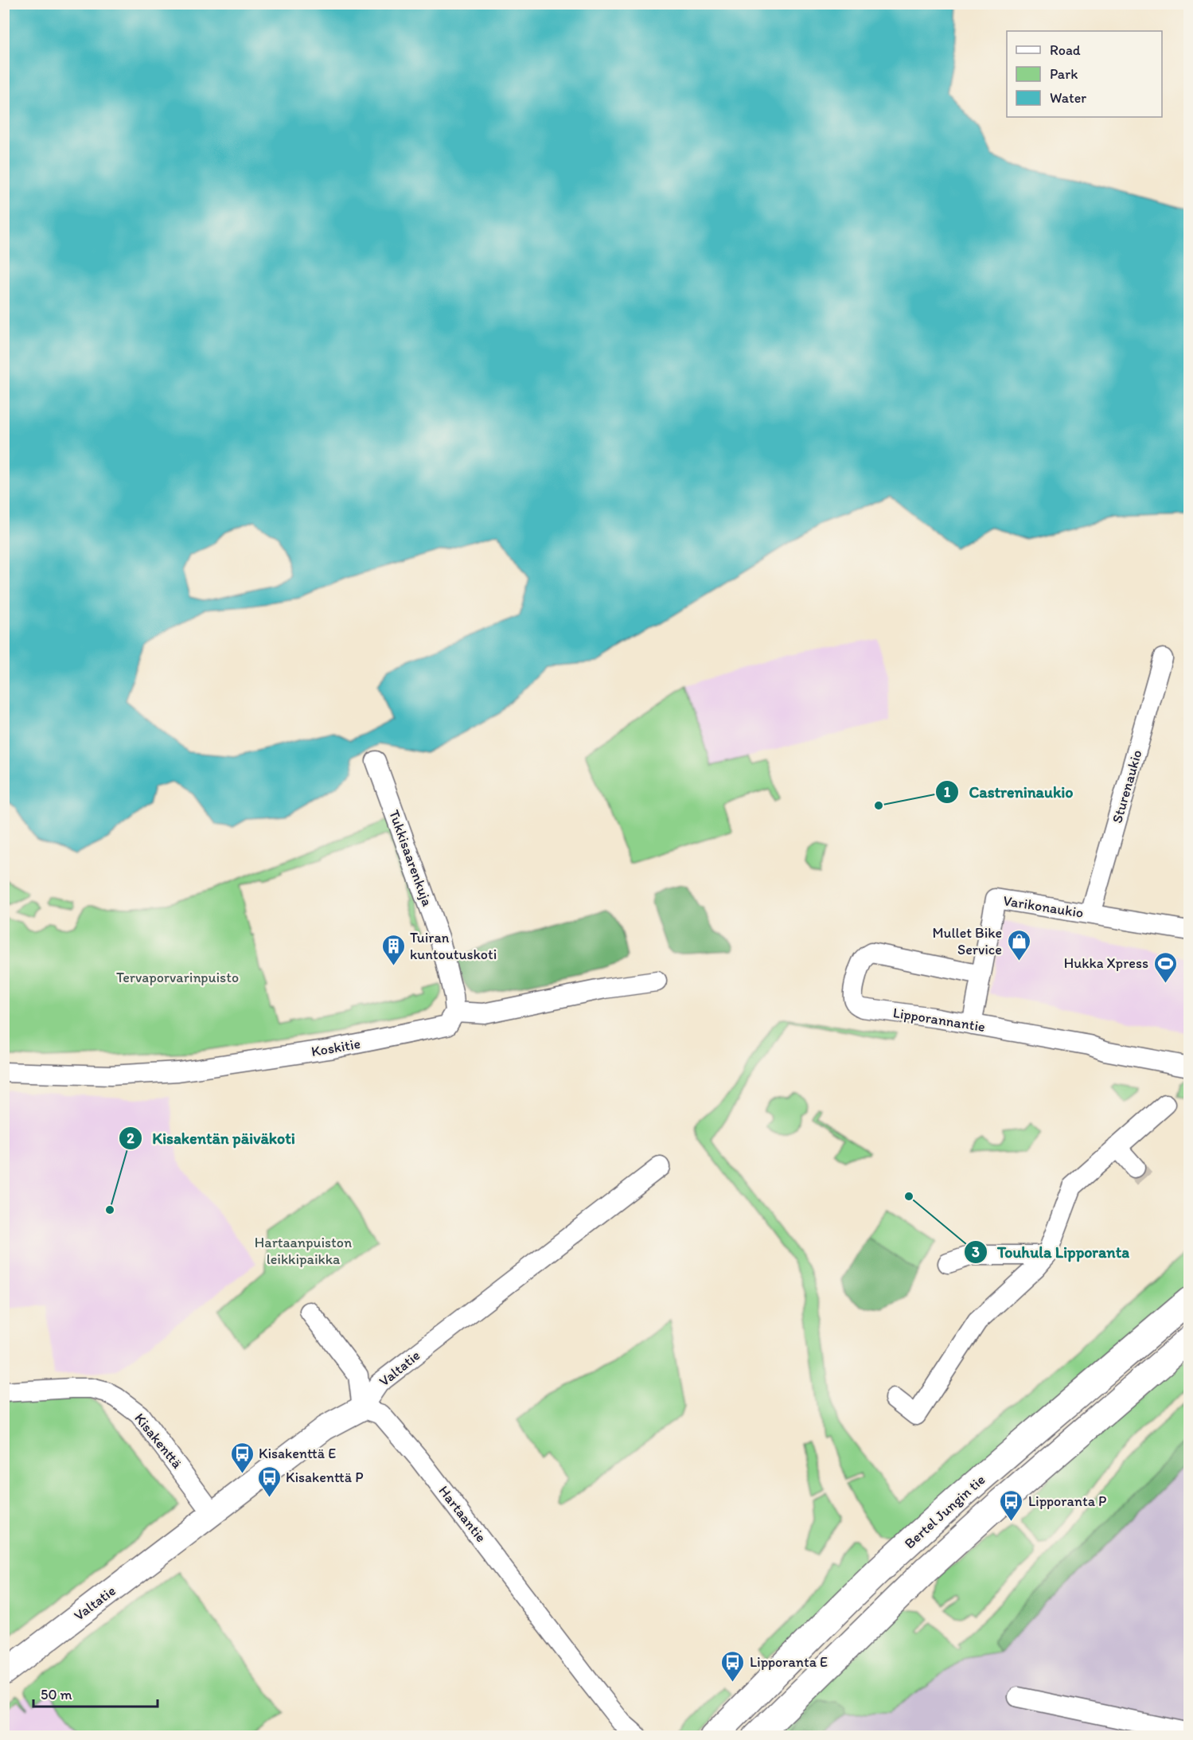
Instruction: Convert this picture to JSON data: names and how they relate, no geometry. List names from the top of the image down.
{
  "streets": {
    "main road": ["Bertel Jungin tie"],
    "street": [
      "Sturenaukio",
      "Tukkisaarenkuja",
      "Varikonaukio",
      "Lipporannantie",
      "Koskitie",
      "Valtatie",
      "Kisakenttä",
      "Hartaantie"
    ]
  },
  "crossings": [
    ["Sturenaukio", "Varikonaukio"],
    ["Tukkisaarenkuja", "Koskitie"],
    ["Varikonaukio", "Lipporannantie"],
    ["Valtatie", "Kisakenttä"],
    ["Valtatie", "Hartaantie"]
  ],
  "parks": ["Tervaporvarinpuisto", "Hartaanpuiston leikkipaikka"],
  "places": {
    "other": ["Castreninaukio", "Touhula Lipporanta", "Kisakentän päiväkoti"],
    "shop": ["Mullet Bike Service"],
    "building": ["Tuiran kuntoutuskoti"],
    "sports": ["Hukka Xpress"],
    "bus stop": [
      "Kisakenttä E",
      "Kisakenttä P",
      "Lipporanta P",
      "Lipporanta E"
    ]
  },
  "legend": ["Road", "Park", "Water"],
  "scale_bar": "50 m"
}
